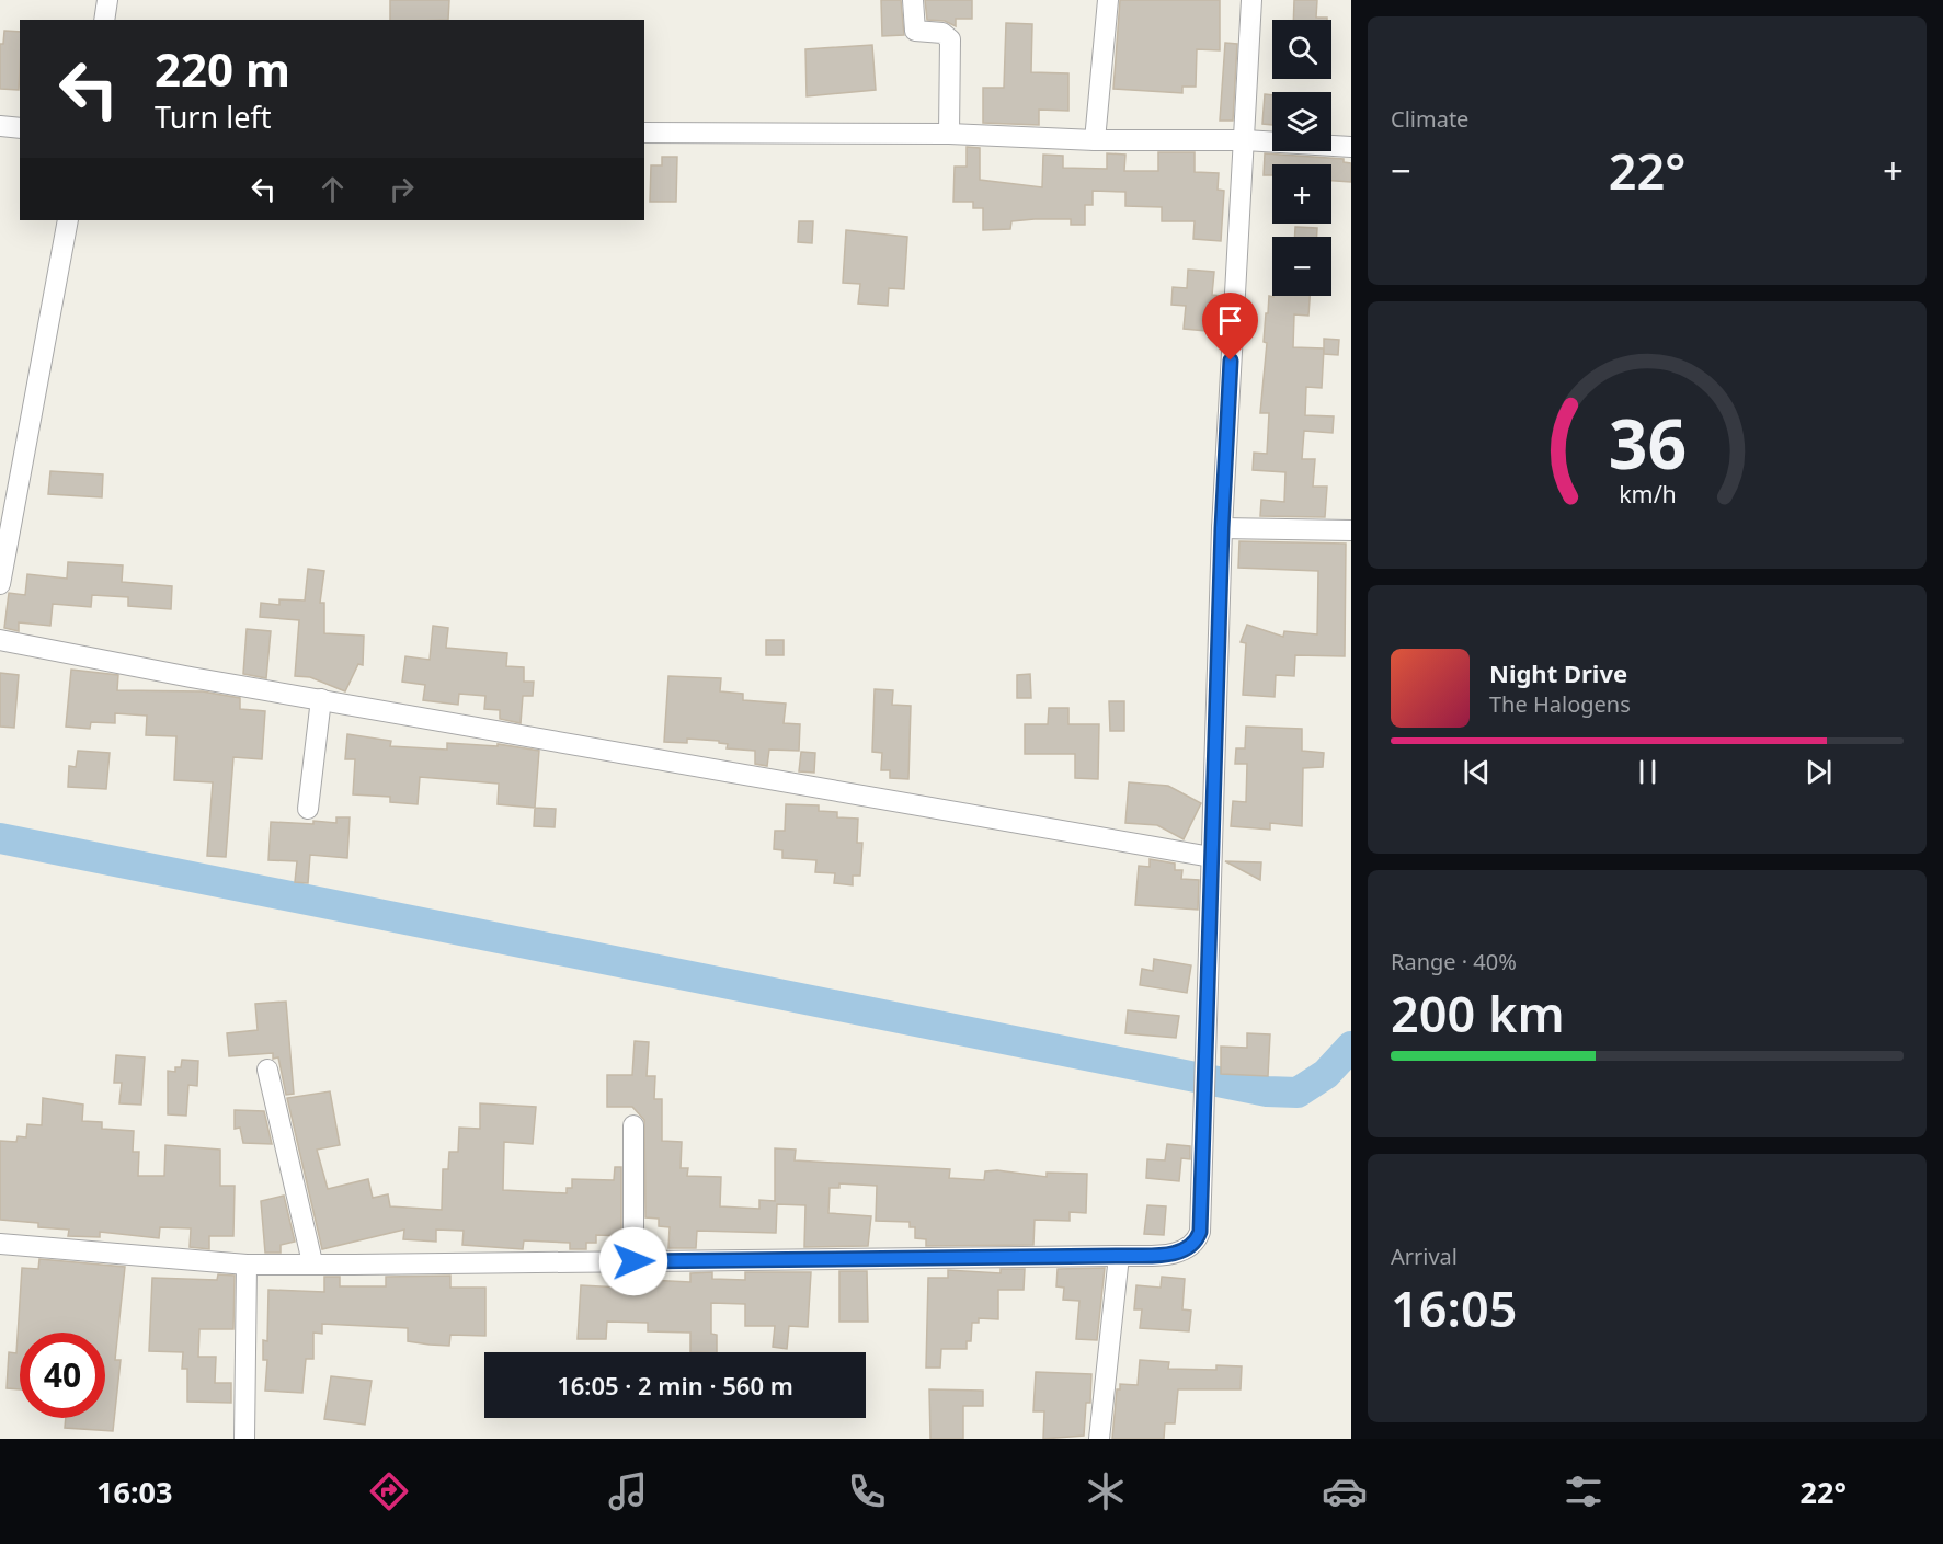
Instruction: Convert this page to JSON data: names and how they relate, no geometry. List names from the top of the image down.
{
  "page": {
    "tile": [
      "Climate",
      ["Range · 40%", "200 km"],
      ["Arrival", "16:05"]
    ],
    "map_buttons": ["+", "−"],
    "turn": ["220 m", "Turn left"],
    "heat": ["−", "22°", "+"],
    "song": ["Night Drive", "The Halogens"],
    "limit": "40",
    "trip": "16:05 · 2 min · 560 m",
    "tabs": ["16:03", "22°"],
    "gauge": ["36", "km/h"]
  }
}
